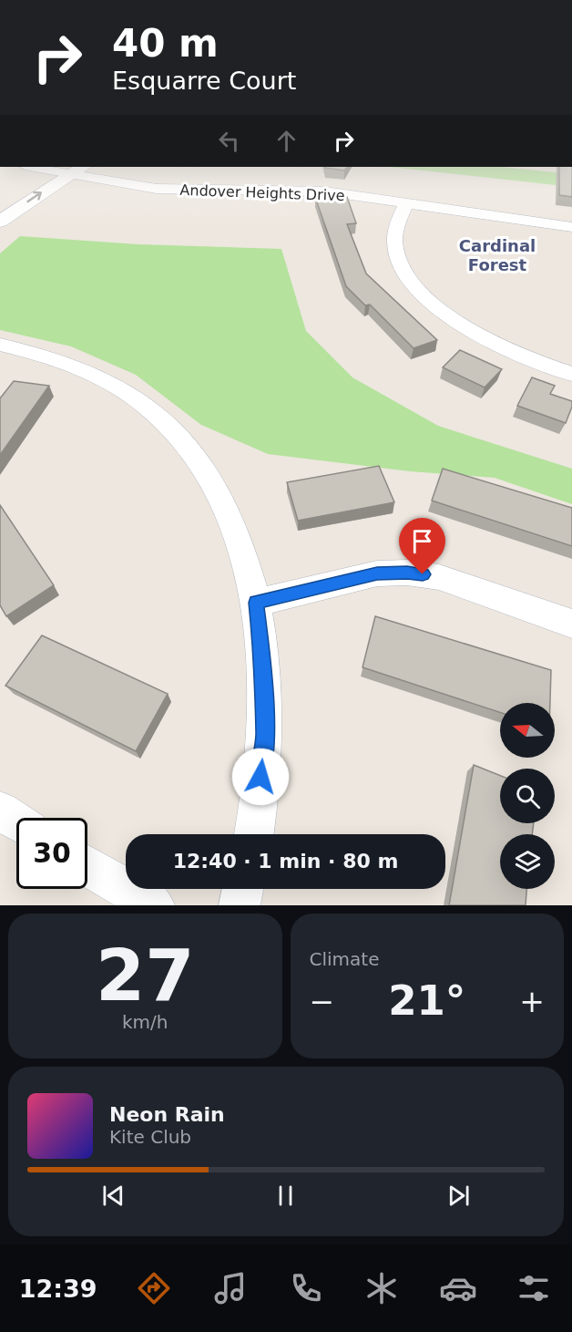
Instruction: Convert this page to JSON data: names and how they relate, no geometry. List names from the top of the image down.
{
  "streets": {
    "street": ["Andover Heights Drive"]
  },
  "districts": ["Cardinal Forest"],
  "north": "left",
  "page": {
    "turn": ["40 m", "Esquarre Court"],
    "limit": "30",
    "trip": "12:40 · 1 min · 80 m",
    "tile": [
      ["27", "km/h"],
      "Climate"
    ],
    "heat": ["−", "21°", "+"],
    "song": ["Neon Rain", "Kite Club"],
    "tabs": "12:39"
  }
}
